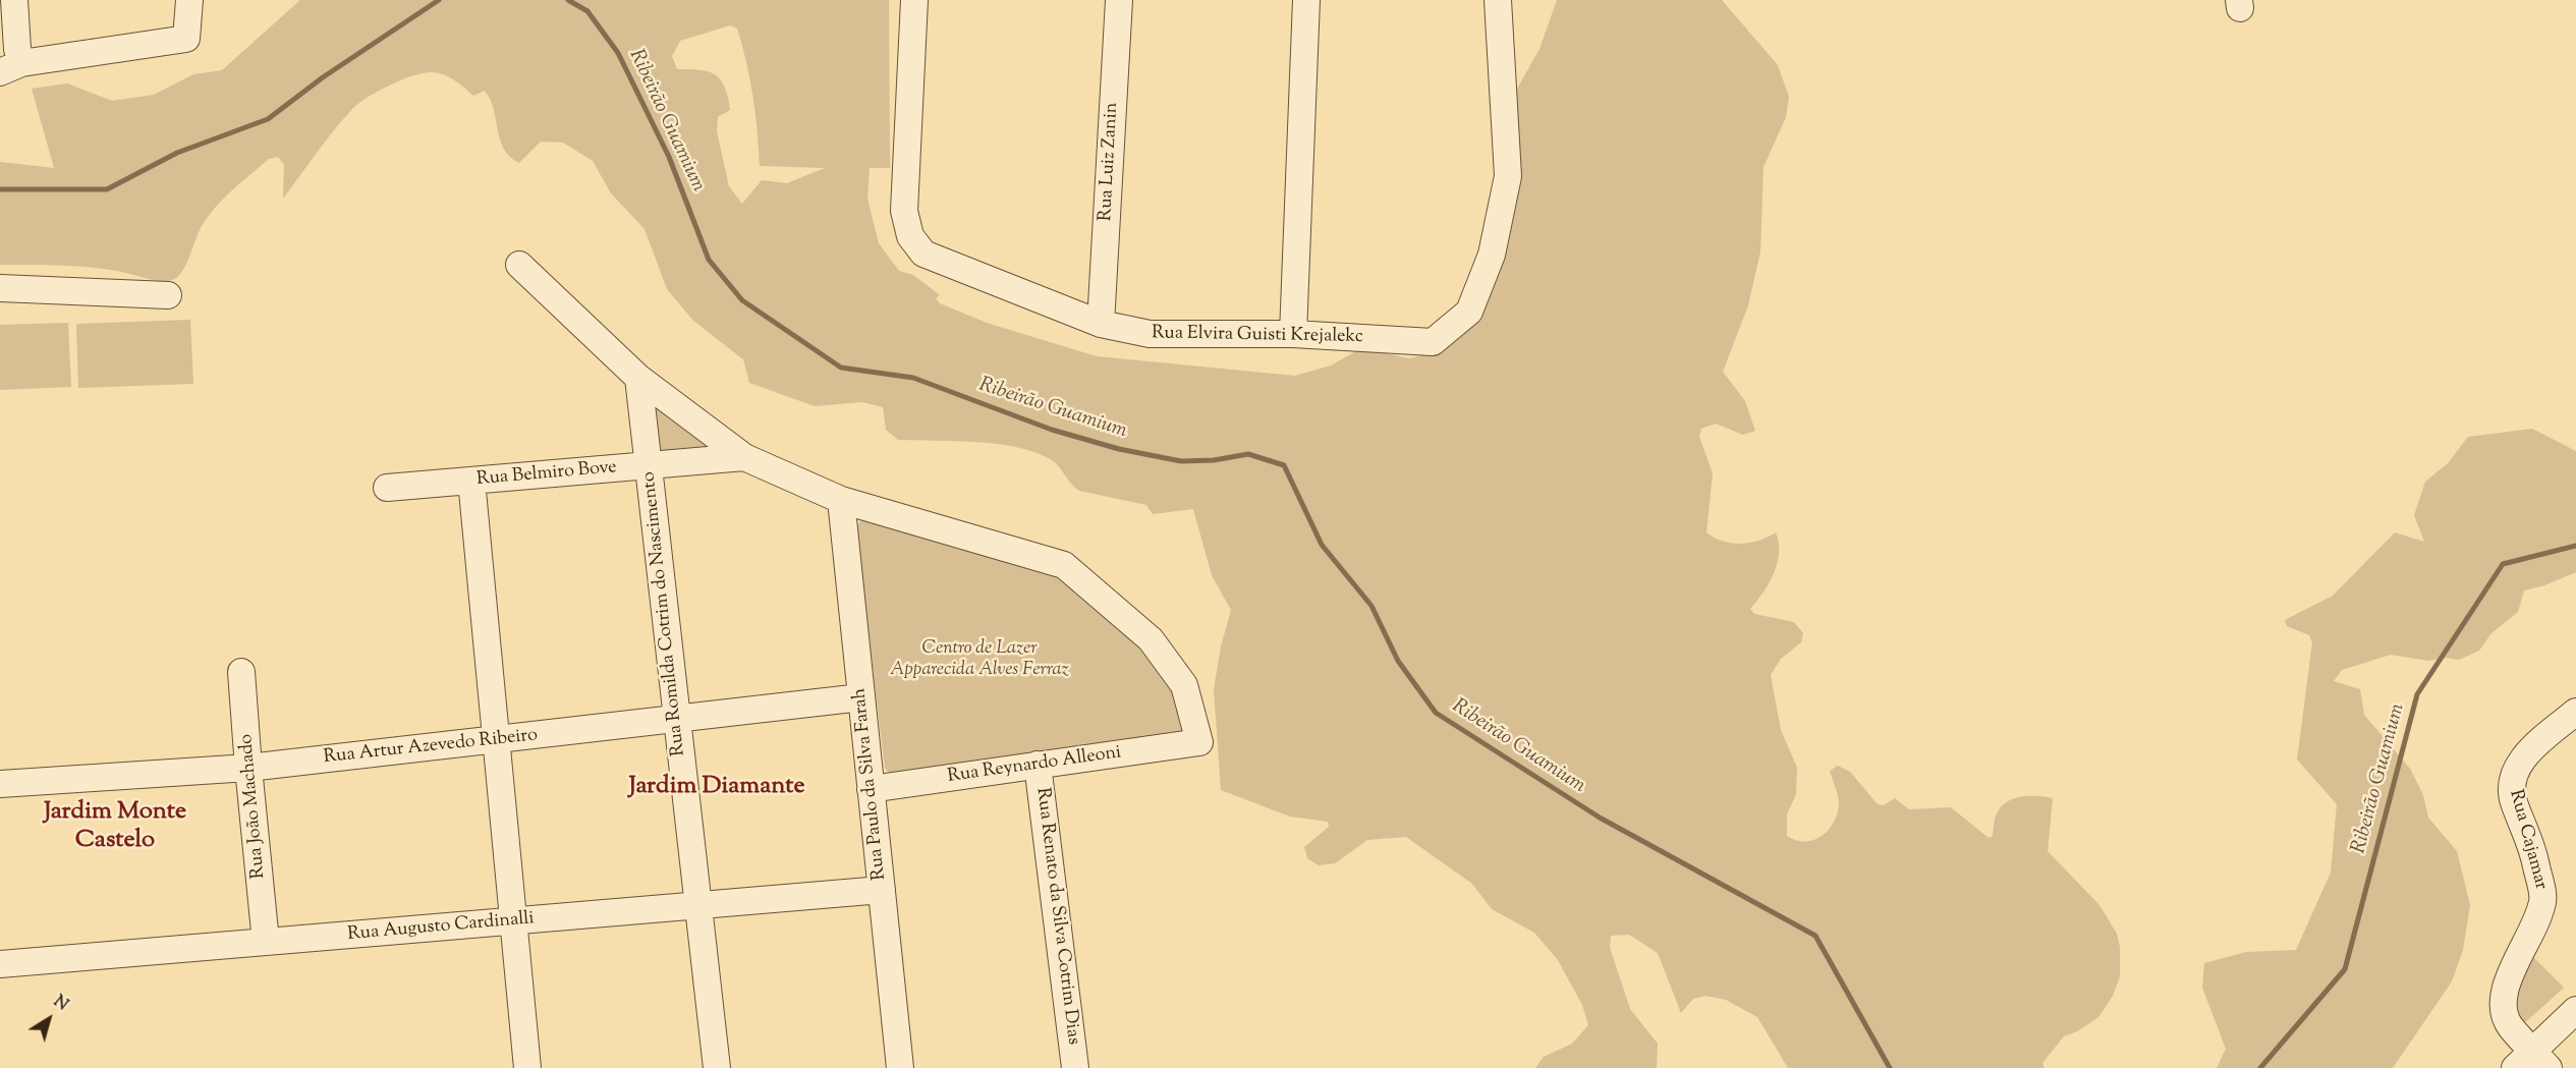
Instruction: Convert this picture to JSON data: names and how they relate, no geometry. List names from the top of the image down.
{
  "streets": {
    "street": [
      "Rua Luiz Zanin",
      "Rua Elvira Guisti Krejalekc",
      "Rua Belmiro Bove",
      "Rua Romilda Cotrim do Nascimento",
      "Rua Artur Azevedo Ribeiro",
      "Rua Reynardo Alleoni",
      "Rua Paulo da Silva Farah",
      "Rua João Machado",
      "Rua Cajamar",
      "Rua Renato da Silva Cotrim Dias",
      "Rua Augusto Cardinalli"
    ]
  },
  "crossings": [
    ["Rua Luiz Zanin", "Rua Elvira Guisti Krejalekc"],
    ["Rua Belmiro Bove", "Rua Romilda Cotrim do Nascimento"],
    ["Rua Romilda Cotrim do Nascimento", "Rua Artur Azevedo Ribeiro"],
    ["Rua Romilda Cotrim do Nascimento", "Rua Augusto Cardinalli"],
    ["Rua Artur Azevedo Ribeiro", "Rua Paulo da Silva Farah"],
    ["Rua Artur Azevedo Ribeiro", "Rua João Machado"],
    ["Rua Reynardo Alleoni", "Rua Paulo da Silva Farah"],
    ["Rua Reynardo Alleoni", "Rua Renato da Silva Cotrim Dias"],
    ["Rua Paulo da Silva Farah", "Rua Augusto Cardinalli"],
    ["Rua João Machado", "Rua Augusto Cardinalli"]
  ],
  "districts": ["Jardim Diamante", "Jardim Monte Castelo"],
  "water": ["Ribeirão Guamium"],
  "parks": ["Centro de Lazer Apparecida Alves Ferraz"],
  "north": "top right"
}
